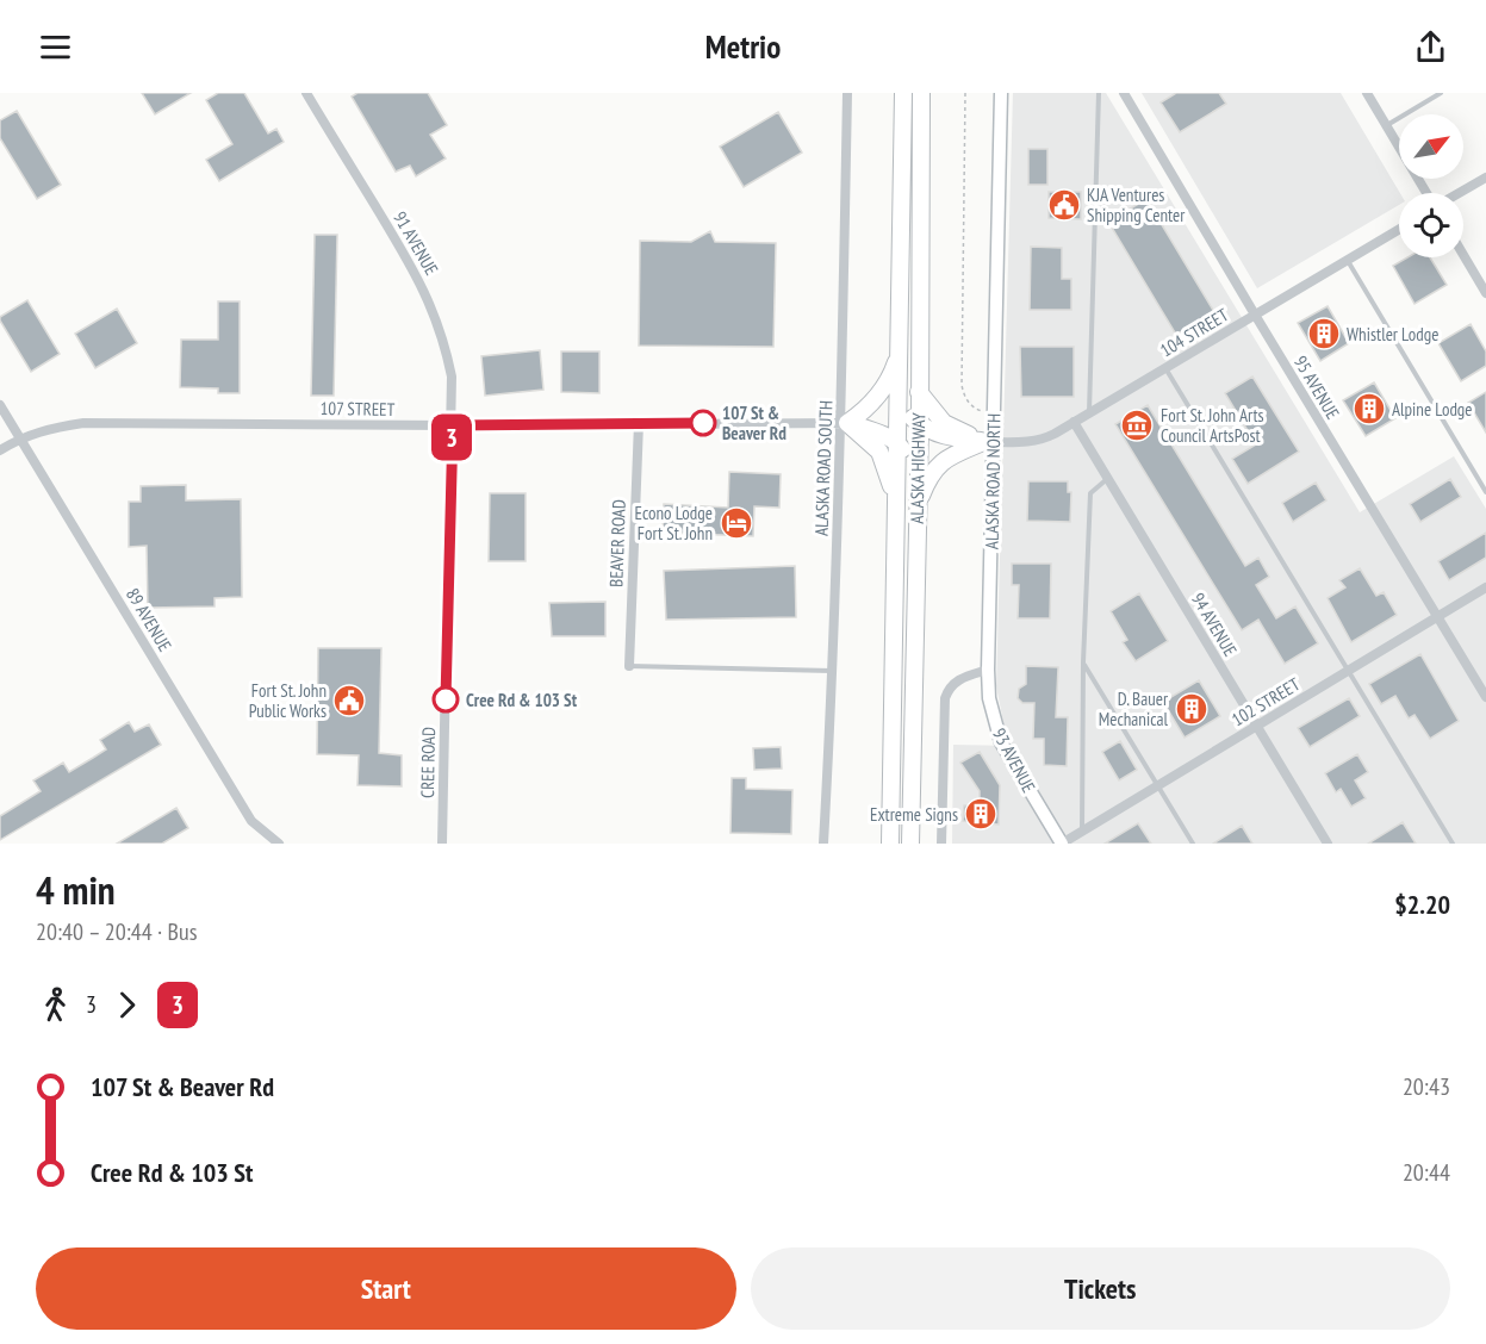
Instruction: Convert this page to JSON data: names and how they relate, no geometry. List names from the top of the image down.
{
  "streets": {
    "highway": ["ALASKA HIGHWAY"],
    "street": [
      "91 AVENUE",
      "104 STREET",
      "95 AVENUE",
      "107 STREET",
      "ALASKA ROAD SOUTH",
      "ALASKA ROAD NORTH",
      "BEAVER ROAD",
      "89 AVENUE",
      "94 AVENUE",
      "102 STREET",
      "93 AVENUE",
      "CREE ROAD"
    ]
  },
  "crossings": [
    ["91 AVENUE", "107 STREET"],
    ["91 AVENUE", "CREE ROAD"],
    ["104 STREET", "95 AVENUE"],
    ["104 STREET", "ALASKA ROAD NORTH"],
    ["104 STREET", "94 AVENUE"],
    ["95 AVENUE", "102 STREET"],
    ["107 STREET", "ALASKA ROAD SOUTH"],
    ["107 STREET", "BEAVER ROAD"],
    ["107 STREET", "89 AVENUE"],
    ["107 STREET", "CREE ROAD"],
    ["ALASKA ROAD NORTH", "93 AVENUE"],
    ["94 AVENUE", "102 STREET"],
    ["102 STREET", "93 AVENUE"]
  ],
  "places": {
    "public building": ["KJA Ventures Shipping Center", "Fort St. John Public Works"],
    "building": [
      "Whistler Lodge",
      "Alpine Lodge",
      "D. Bauer Mechanical",
      "Extreme Signs"
    ],
    "other": ["107 St & Beaver Rd", "Cree Rd & 103 St"],
    "museum": ["Fort St. John Arts Council ArtsPost"],
    "hotel": ["Econo Lodge Fort St. John"]
  },
  "lines": ["bus line 3"],
  "north": "top right",
  "page": {
    "header": "Metrio",
    "on_map": "3",
    "heading": ["4 min", "20:40 – 20:44 · Bus", "$2.20"],
    "legs": ["3", "3"],
    "list": [
      {
        "name": "107 St & Beaver Rd",
        "value": "20:43"
      },
      {
        "name": "Cree Rd & 103 St",
        "value": "20:44"
      }
    ],
    "buttons": ["Start", "Tickets"]
  }
}
